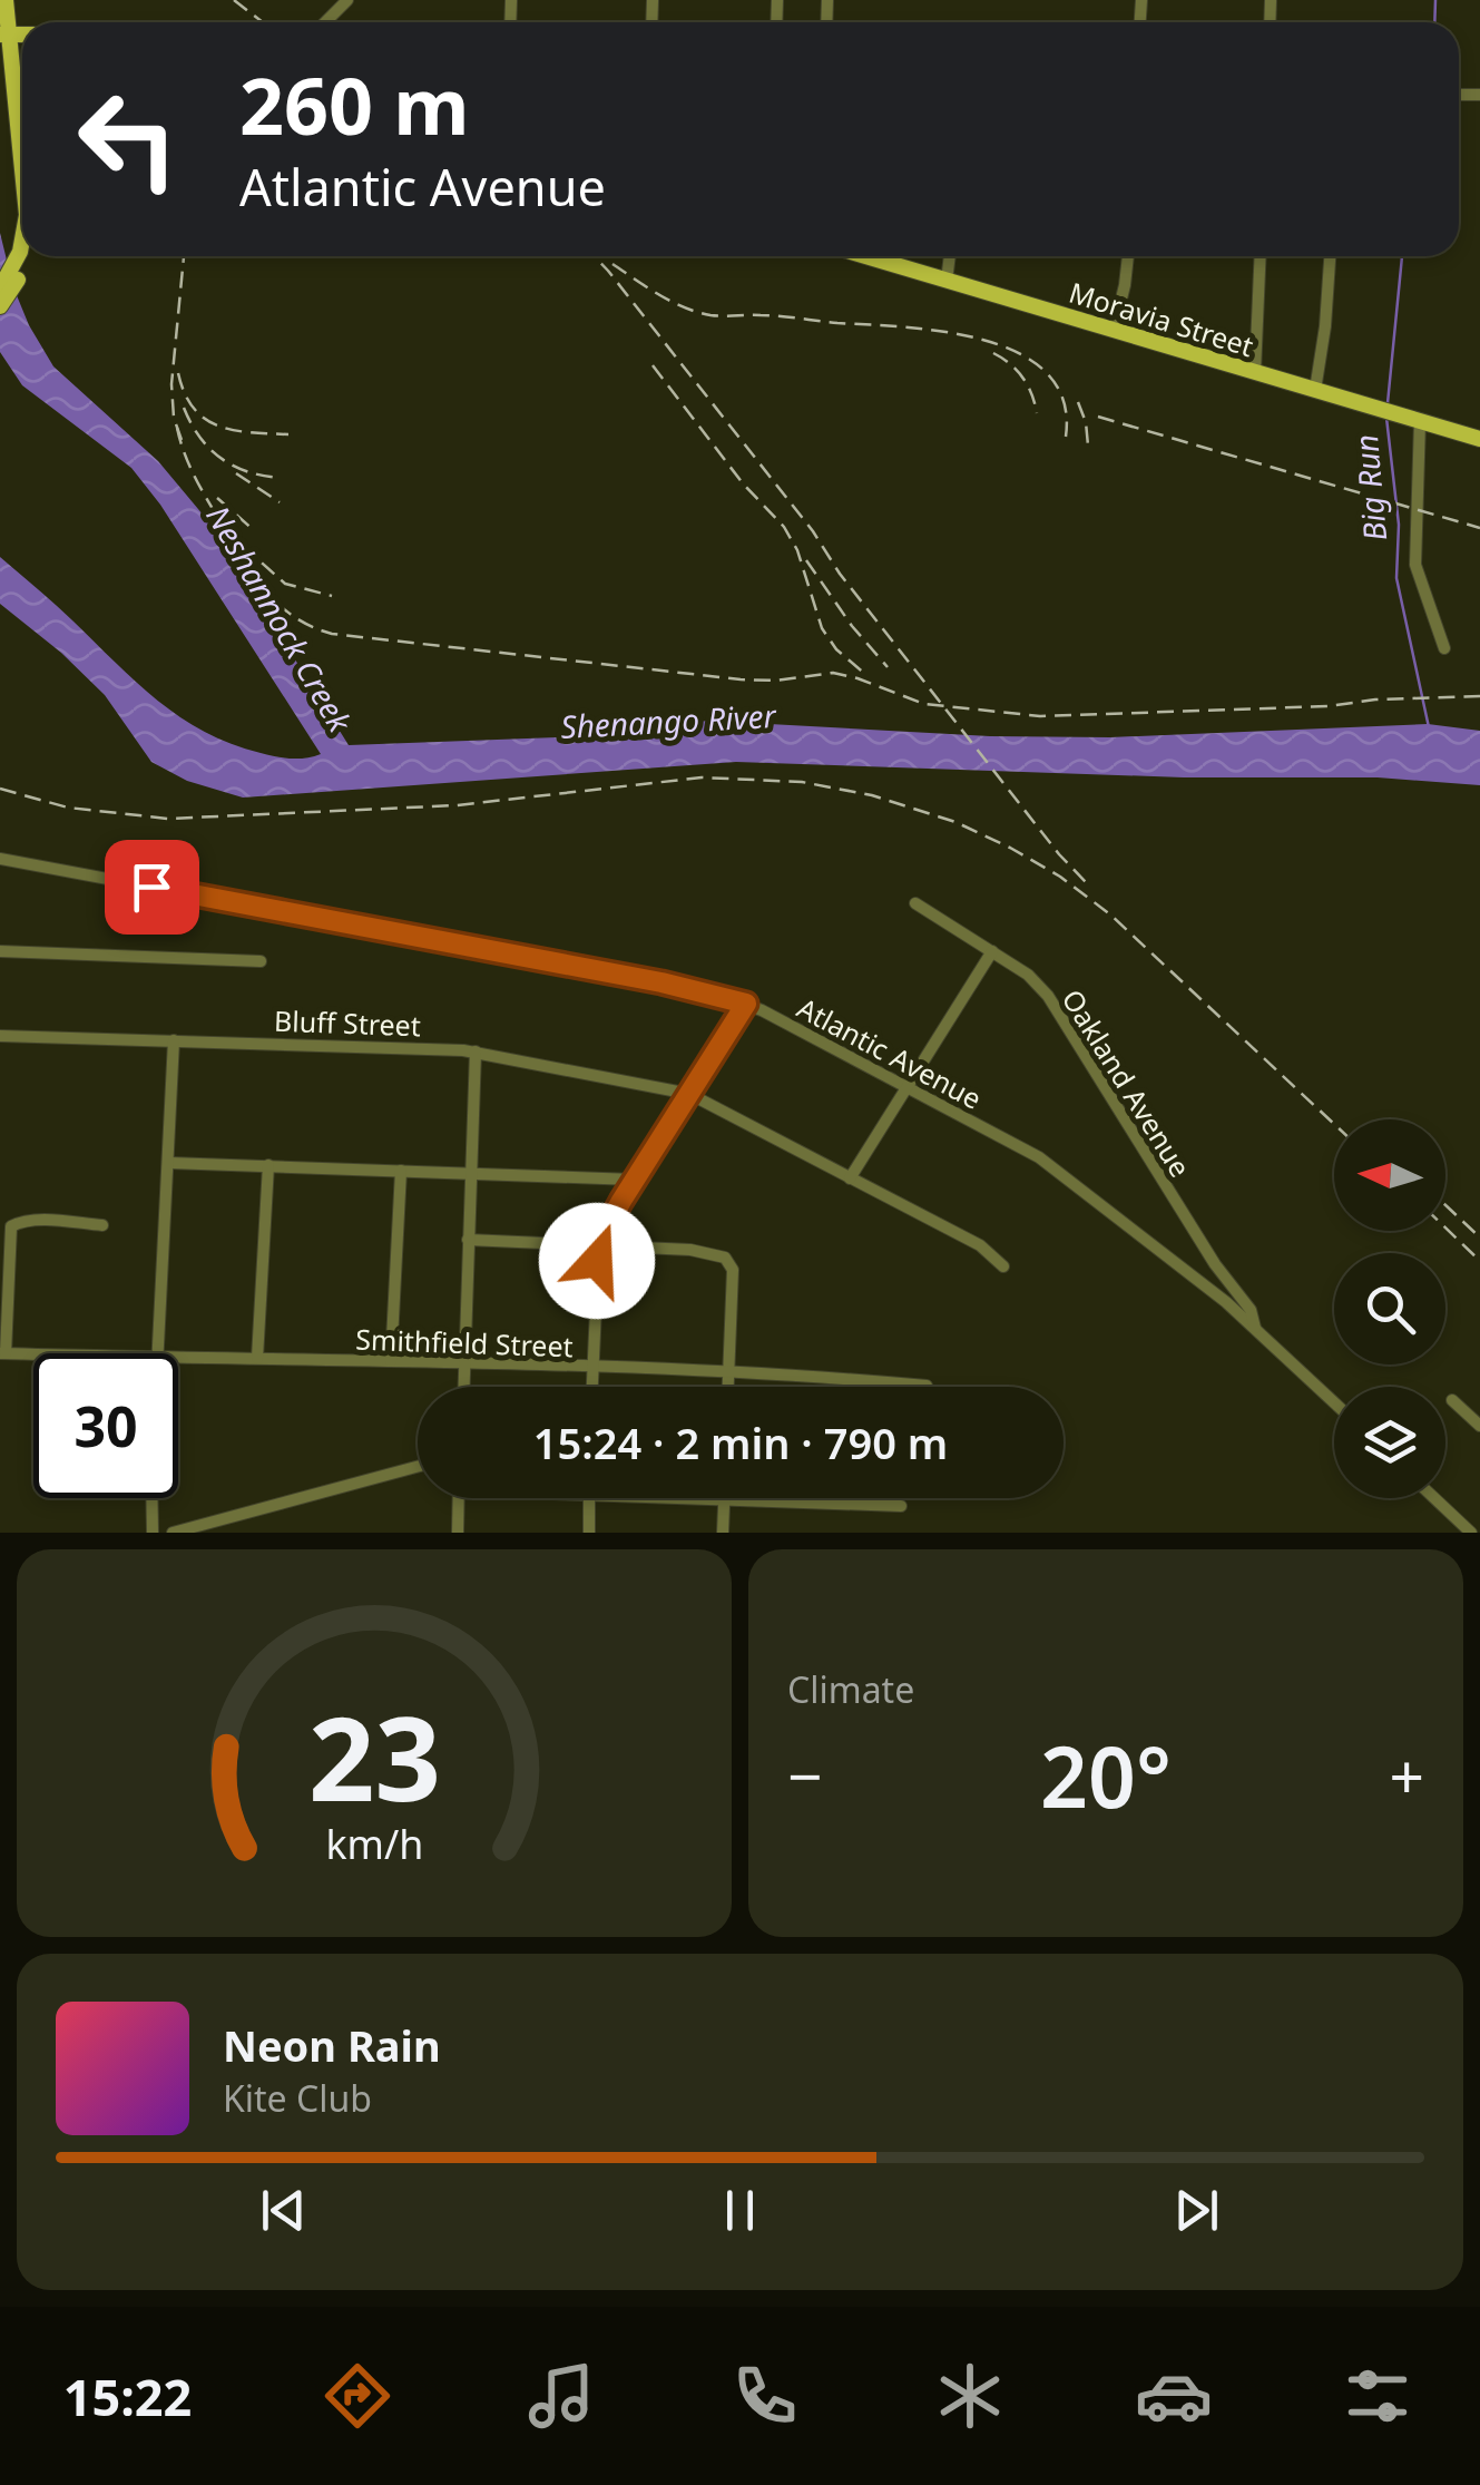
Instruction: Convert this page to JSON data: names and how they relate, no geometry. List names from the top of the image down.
{
  "streets": {
    "main road": ["Moravia Street"],
    "street": [
      "Bluff Street",
      "Atlantic Avenue",
      "Oakland Avenue",
      "Smithfield Street"
    ]
  },
  "crossings": [
    ["Atlantic Avenue", "Oakland Avenue"]
  ],
  "water": ["Big Run", "Neshannock Creek", "Shenango River"],
  "north": "left",
  "page": {
    "turn": ["260 m", "Atlantic Avenue"],
    "limit": "30",
    "trip": "15:24 · 2 min · 790 m",
    "tile": "Climate",
    "heat": ["−", "20°", "+"],
    "song": ["Neon Rain", "Kite Club"],
    "tabs": "15:22",
    "gauge": ["23", "km/h"]
  }
}
